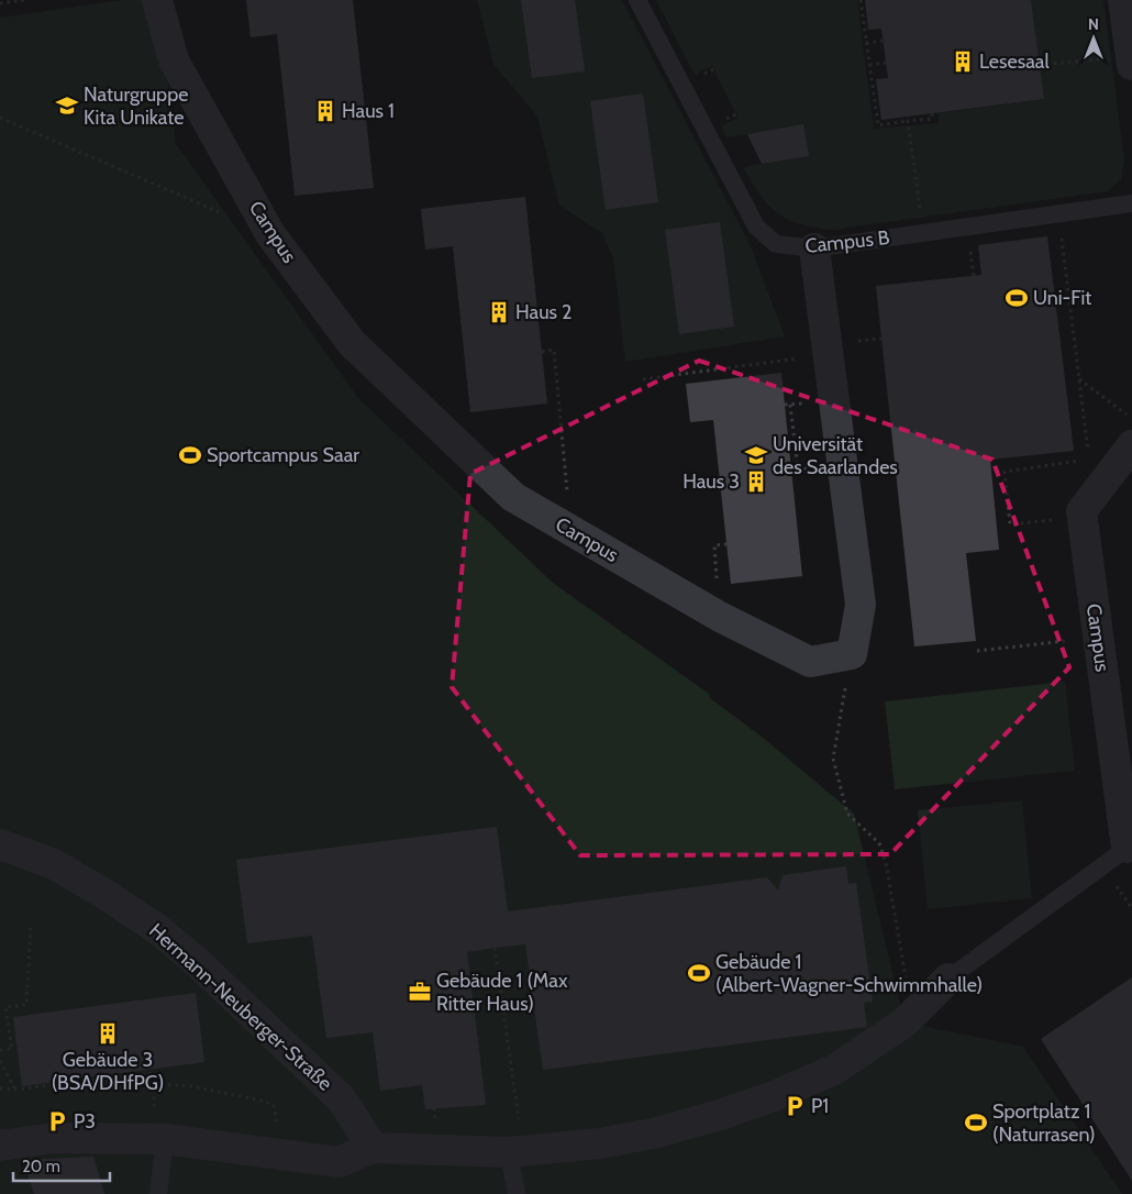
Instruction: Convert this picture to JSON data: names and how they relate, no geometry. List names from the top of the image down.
{
  "streets": {
    "street": ["Campus", "Hermann-Neuberger-Straße"],
    "lane": ["Campus B"]
  },
  "places": {
    "building": [
      "Lesesaal",
      "Haus 1",
      "Haus 2",
      "Haus 3",
      "Gebäude 3 (BSA/DHfPG)"
    ],
    "school or university": ["Naturgruppe Kita Unikate", "Universität des Saarlandes"],
    "sports": [
      "Uni-Fit",
      "Sportcampus Saar",
      "Gebäude 1 (Albert-Wagner-Schwimmhalle)",
      "Sportplatz 1 (Naturrasen)"
    ],
    "office": ["Gebäude 1 (Max Ritter Haus)"],
    "parking": ["P1", "P3"]
  },
  "scale_bar": "20 m",
  "north": "top"
}
